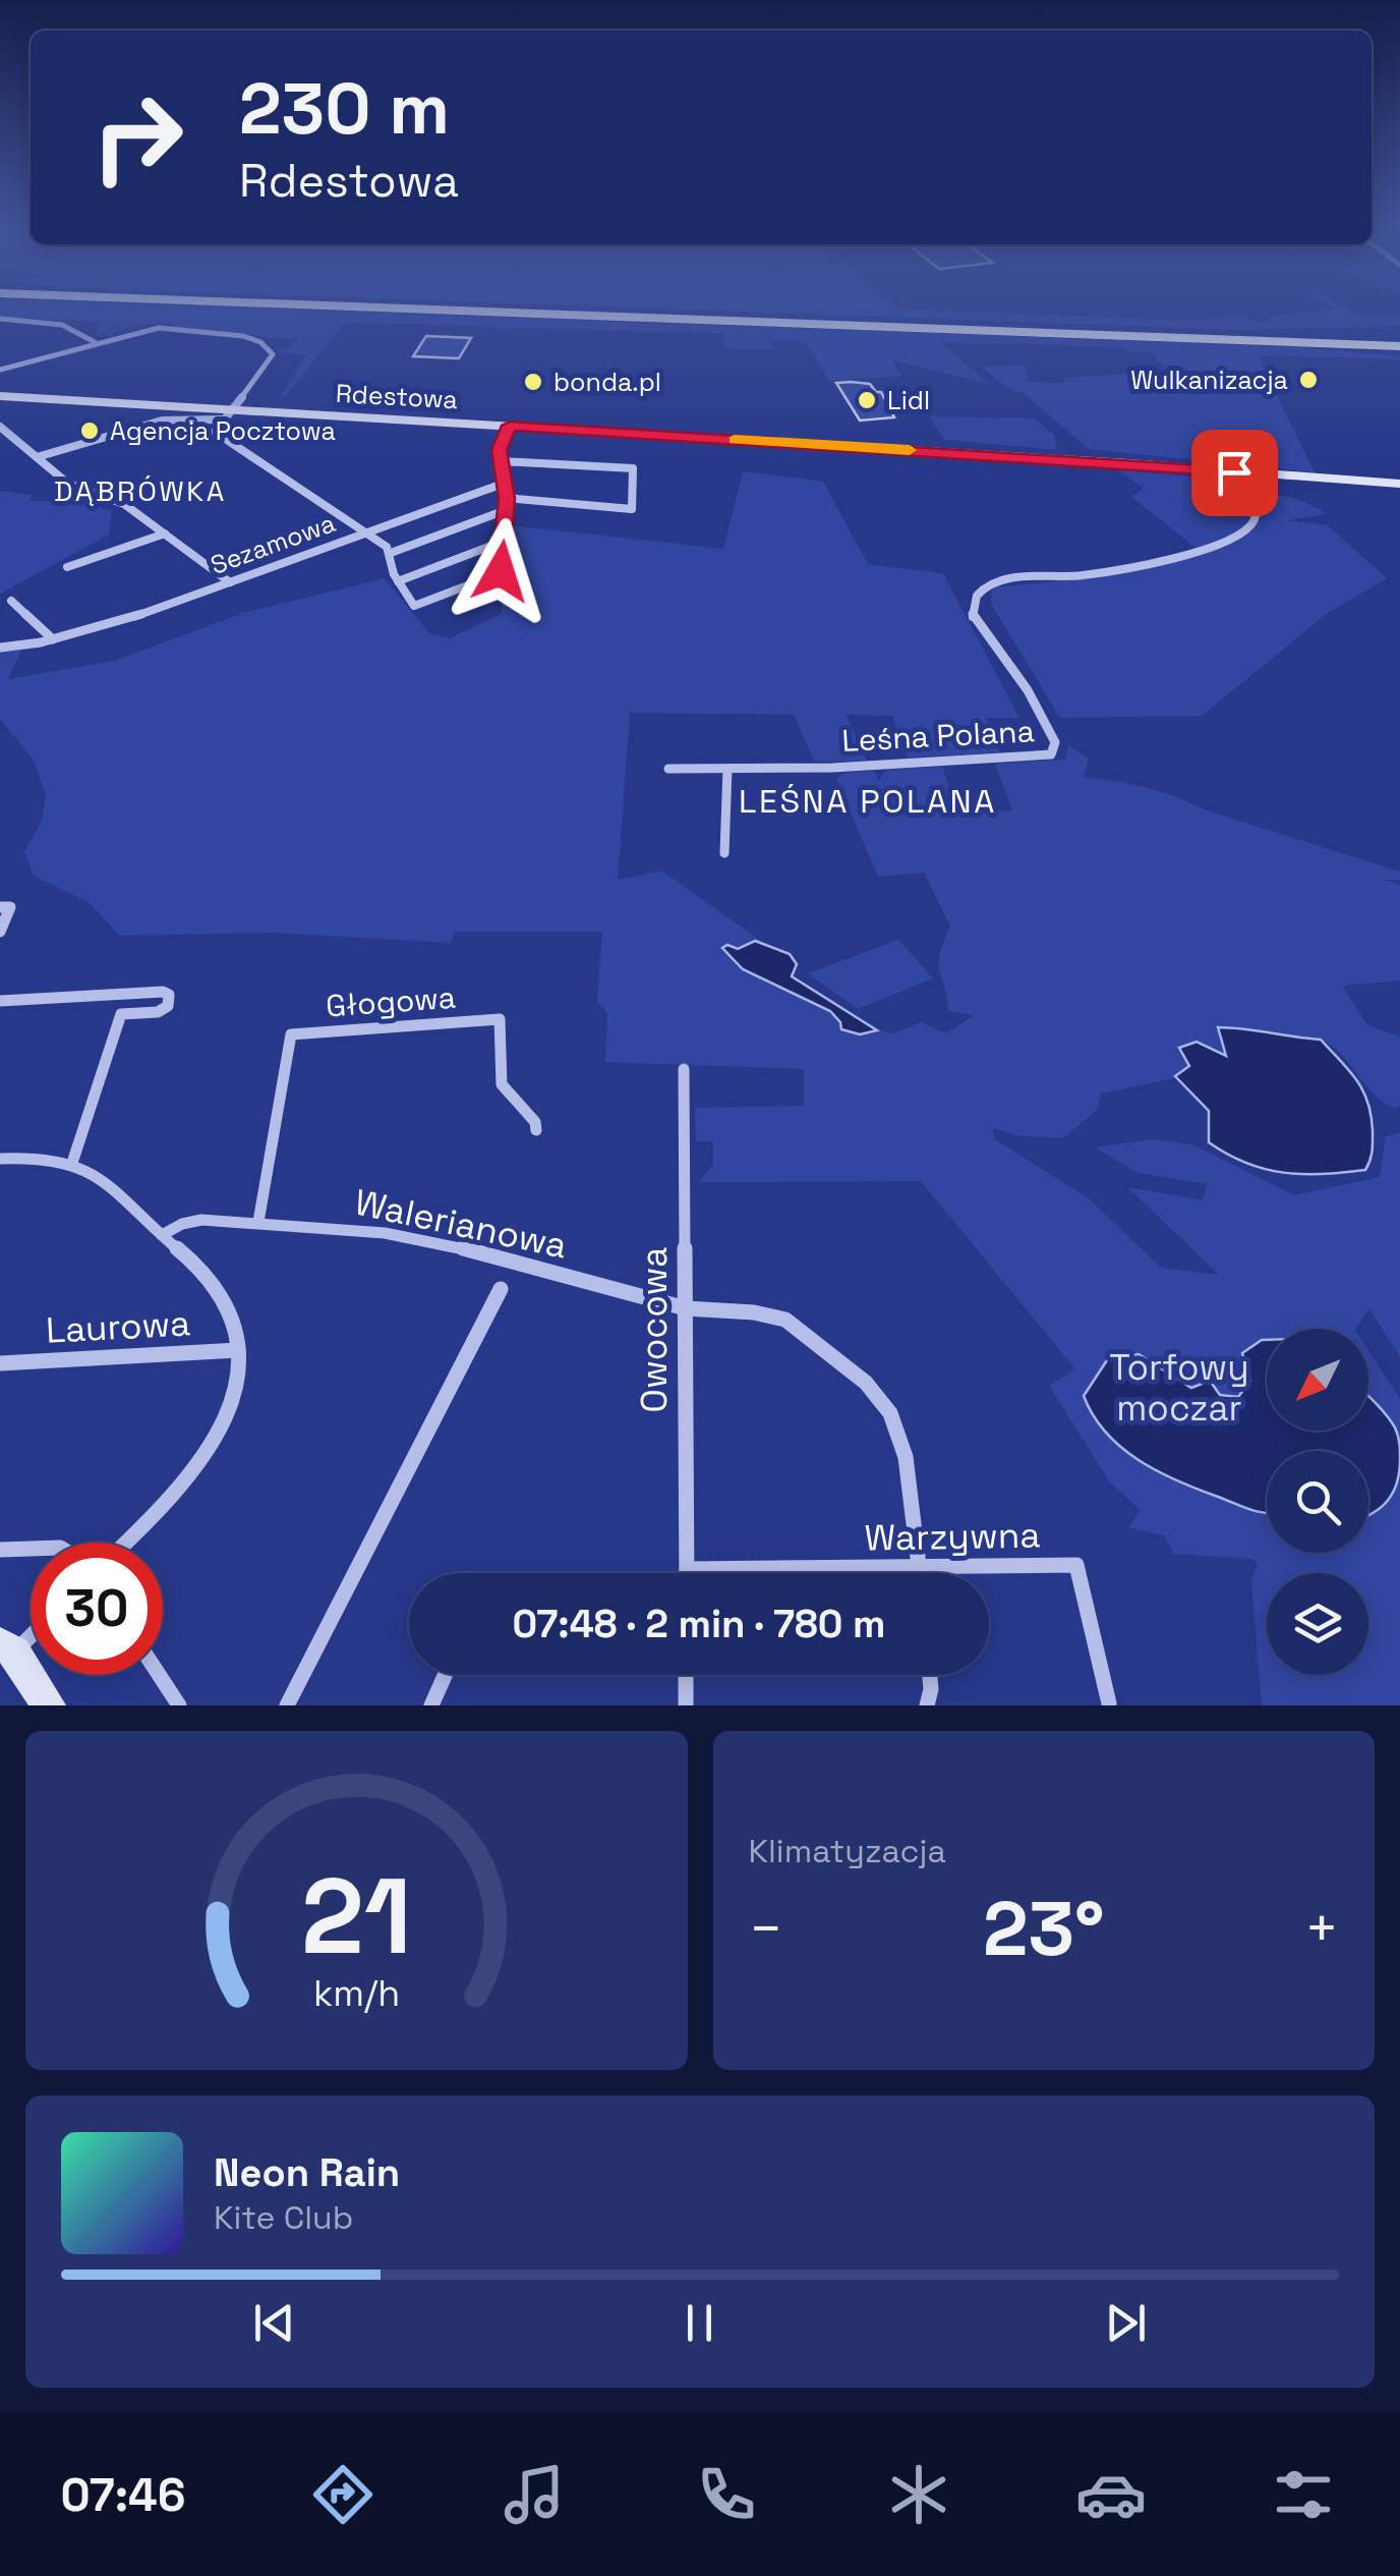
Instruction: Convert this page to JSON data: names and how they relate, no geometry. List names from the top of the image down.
{
  "streets": {
    "street": [
      "Rdestowa",
      "Sezamowa",
      "Leśna Polana",
      "Głogowa",
      "Walerianowa",
      "Laurowa",
      "Owocowa",
      "Warzywna"
    ]
  },
  "crossings": [
    ["Rdestowa", "Leśna Polana"],
    ["Głogowa", "Walerianowa"],
    ["Walerianowa", "Owocowa"],
    ["Walerianowa", "Warzywna"],
    ["Owocowa", "Warzywna"]
  ],
  "districts": ["DĄBRÓWKA", "LEŚNA POLANA"],
  "parks": ["Torfowy moczar"],
  "places": [
    "Wulkanizacja",
    "bonda.pl",
    "Lidl",
    "Agencja Pocztowa"
  ],
  "north": "bottom left",
  "page": {
    "turn": ["230 m", "Rdestowa"],
    "limit": "30",
    "trip": "07:48 · 2 min · 780 m",
    "tile": "Klimatyzacja",
    "heat": ["−", "23°", "+"],
    "song": ["Neon Rain", "Kite Club"],
    "tabs": "07:46",
    "gauge": ["21", "km/h"]
  }
}
